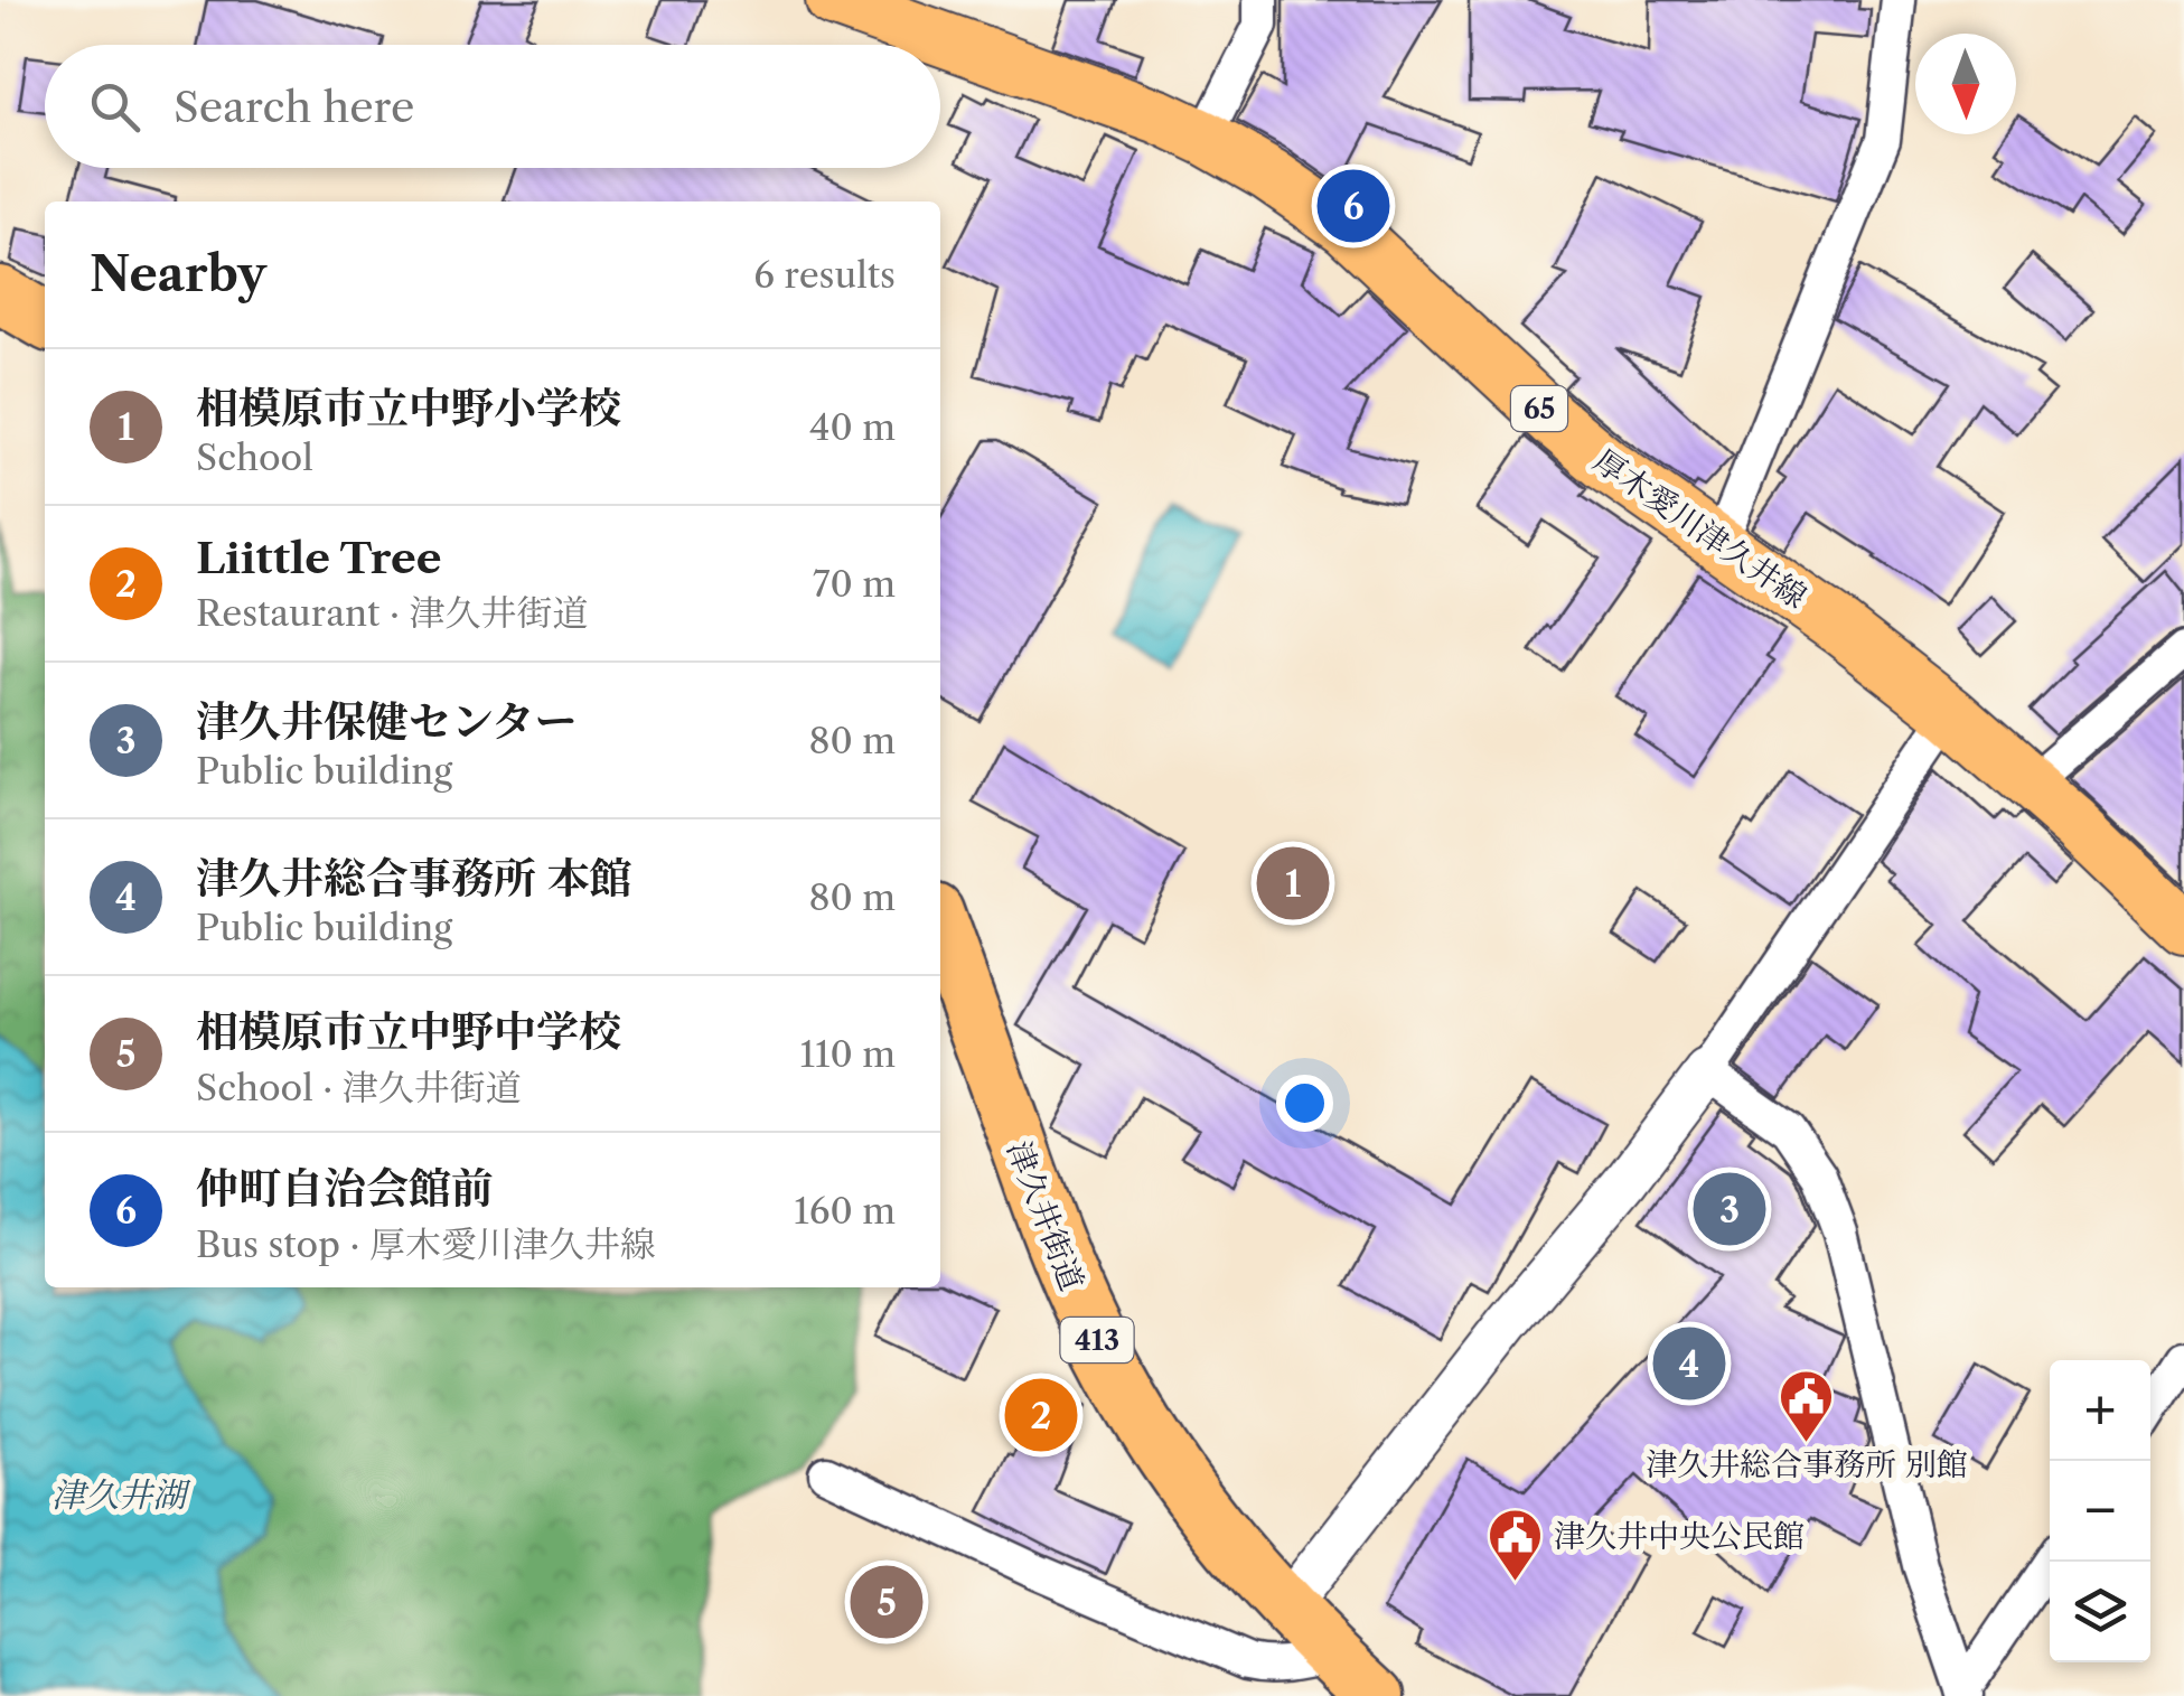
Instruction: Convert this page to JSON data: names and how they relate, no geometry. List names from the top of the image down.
{
  "streets": {
    "highway": ["津久井街道", "413"],
    "main road": ["65", "厚木愛川津久井線"]
  },
  "water": ["津久井湖"],
  "places": {
    "public building": ["津久井総合事務所 別館", "津久井中央公民館"]
  },
  "north": "bottom",
  "page": {
    "search": "Search here",
    "pins": [
      "6",
      "1",
      "3",
      "4",
      "2",
      "5"
    ],
    "heading": ["Nearby", "6 results"],
    "list": [
      {
        "mark": "1",
        "name": "相模原市立中野小学校",
        "note": "School",
        "value": "40 m"
      },
      {
        "mark": "2",
        "name": "Liittle Tree",
        "note": "Restaurant · 津久井街道",
        "value": "70 m"
      },
      {
        "mark": "3",
        "name": "津久井保健センター",
        "note": "Public building",
        "value": "80 m"
      },
      {
        "mark": "4",
        "name": "津久井総合事務所 本館",
        "note": "Public building",
        "value": "80 m"
      },
      {
        "mark": "5",
        "name": "相模原市立中野中学校",
        "note": "School · 津久井街道",
        "value": "110 m"
      },
      {
        "mark": "6",
        "name": "仲町自治会館前",
        "note": "Bus stop · 厚木愛川津久井線",
        "value": "160 m"
      }
    ],
    "map_buttons": ["+", "−"]
  }
}
